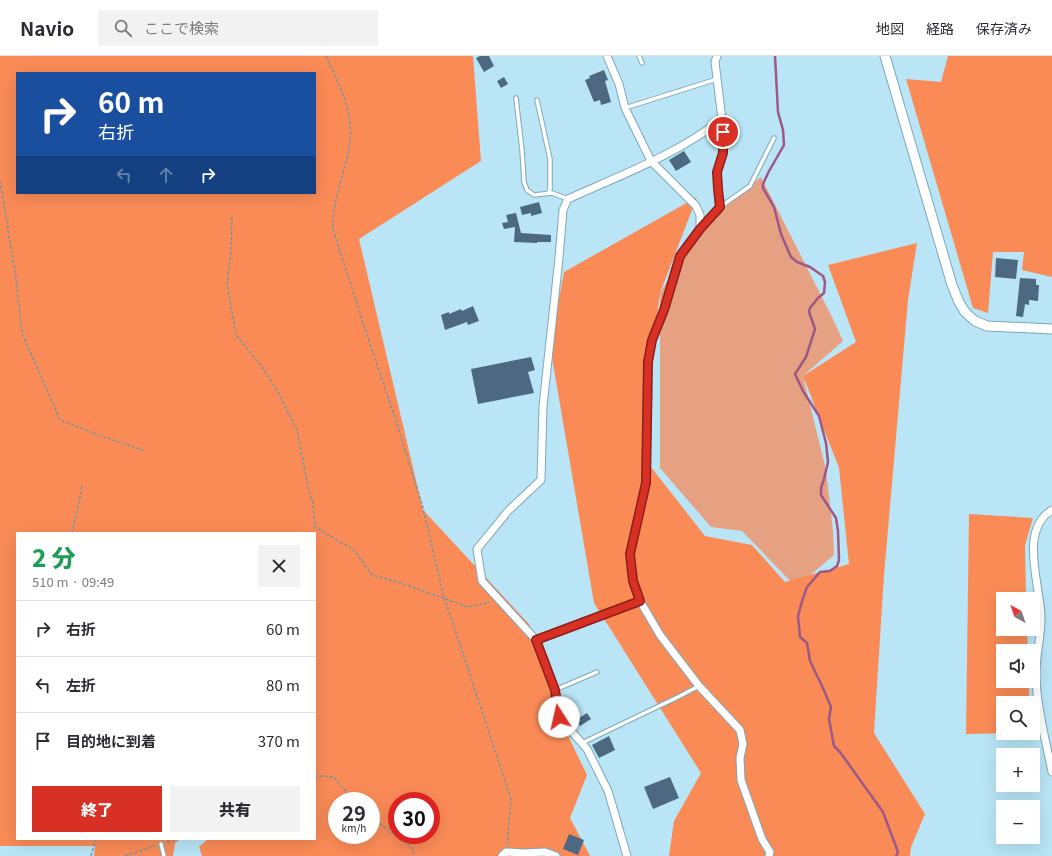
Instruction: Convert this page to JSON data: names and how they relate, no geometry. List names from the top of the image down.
{
  "north": "top left",
  "page": {
    "header": "Navio",
    "search": "ここで検索",
    "nav": ["地図", "経路", "保存済み"],
    "turn": ["60 m", "右折"],
    "heading": ["2 分", "510 m · 09:49"],
    "map_buttons": ["+", "−"],
    "list": [
      {
        "name": "右折",
        "value": "60 m"
      },
      {
        "name": "左折",
        "value": "80 m"
      },
      {
        "name": "目的地に到着",
        "value": "370 m"
      }
    ],
    "buttons": ["終了", "共有"],
    "speed": "29 km/h",
    "limit": "30"
  }
}
